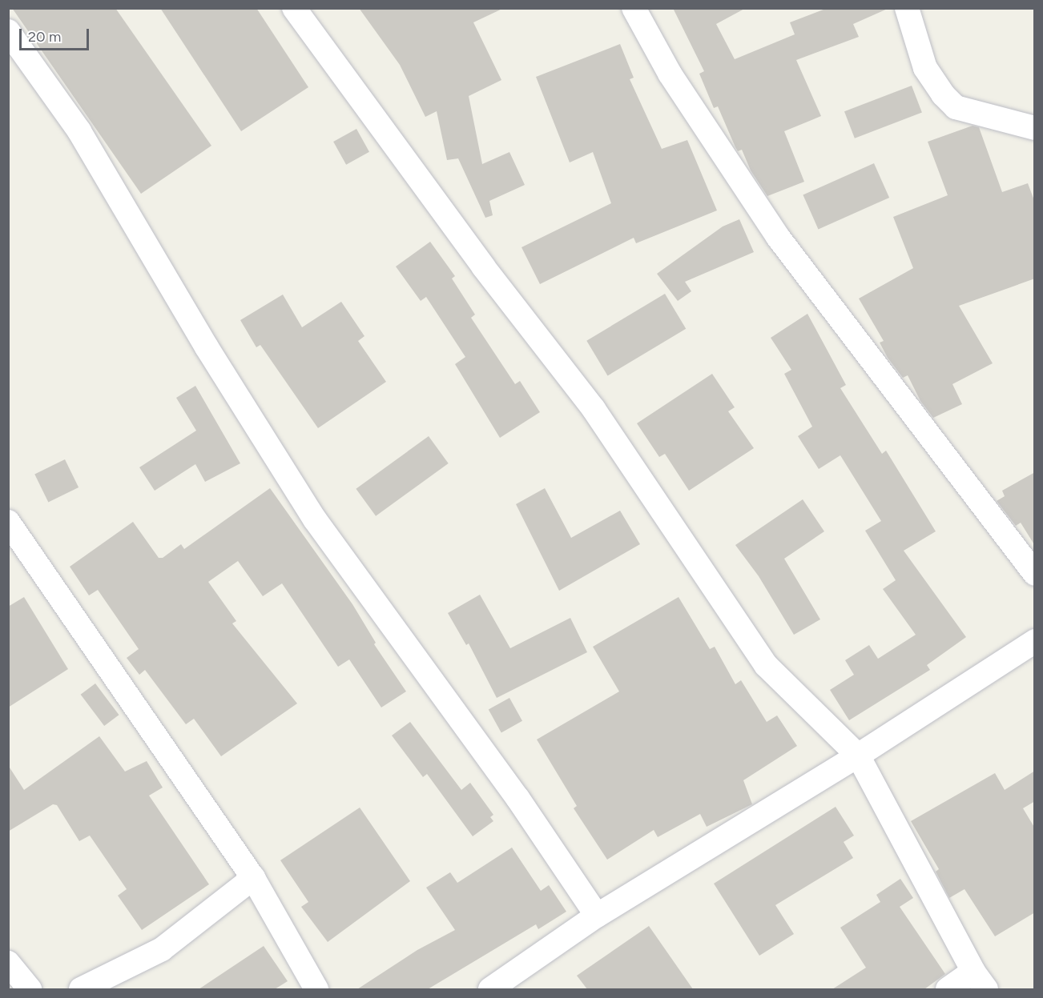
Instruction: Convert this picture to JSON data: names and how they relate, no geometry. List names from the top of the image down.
{
  "scale_bar": "20 m"
}
